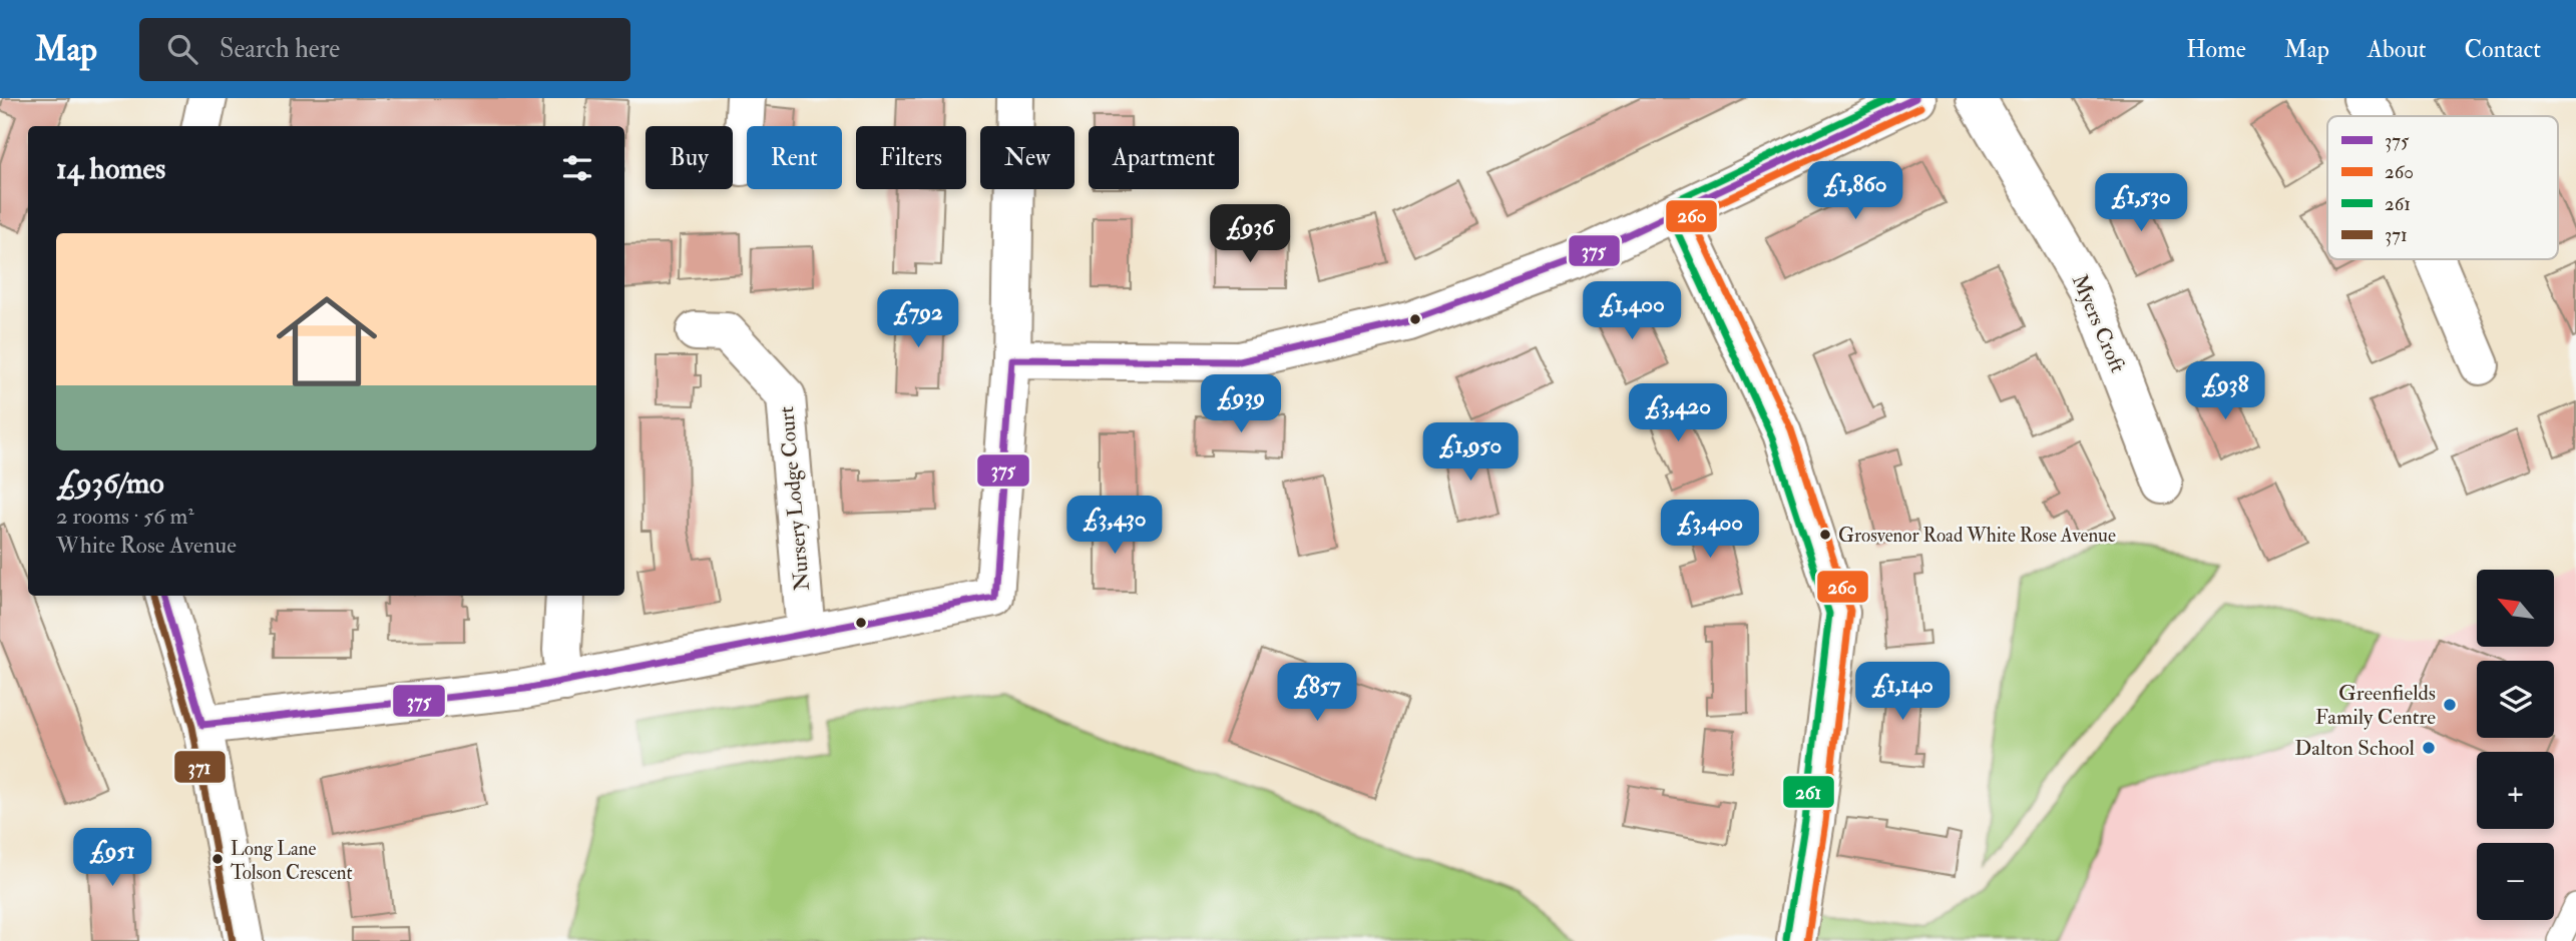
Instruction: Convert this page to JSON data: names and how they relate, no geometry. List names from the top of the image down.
{
  "streets": {
    "street": ["Myers Croft", "Nursery Lodge Court"]
  },
  "places": [
    "Grosvenor Road White Rose Avenue",
    "Greenfields Family Centre",
    "Dalton School",
    "Long Lane Tolson Crescent"
  ],
  "lines": [
    "transit line 375",
    "transit line 261",
    "transit line 260",
    "transit line 371"
  ],
  "legend": [
    "375",
    "260",
    "261",
    "371"
  ],
  "north": "top left",
  "page": {
    "header": "Map",
    "search": "Search here",
    "nav": [
      "Home",
      "Map",
      "About",
      "Contact"
    ],
    "chip": [
      "Buy",
      "Rent",
      "Filters",
      "New",
      "Apartment"
    ],
    "heading": "14 homes",
    "price": [
      "£1,860",
      "£1,530",
      "£936",
      "£1,400",
      "£792",
      "£938",
      "£939",
      "£3,420",
      "£1,950",
      "£3,430",
      "£3,400",
      "£1,140",
      "£857",
      "£951"
    ],
    "list": [
      {
        "name": "£936/mo",
        "note": "2 rooms · 56 m² · White Rose Avenue"
      }
    ],
    "map_buttons": ["+", "−"]
  }
}
